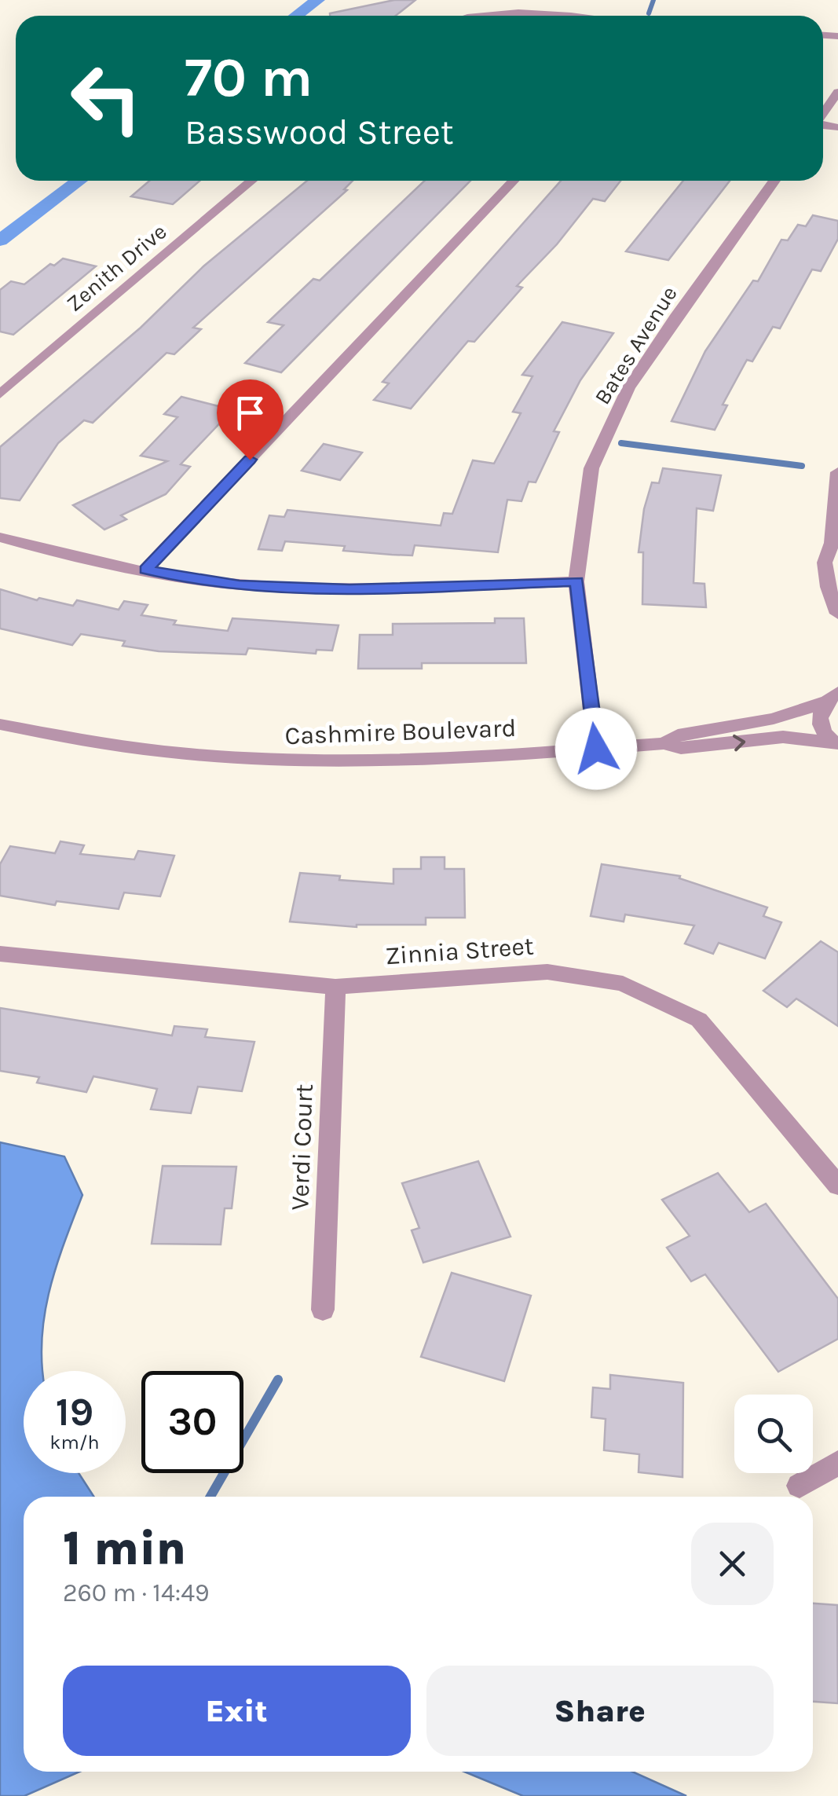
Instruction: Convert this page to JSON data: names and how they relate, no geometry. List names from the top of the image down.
{
  "streets": {
    "street": [
      "Zenith Drive",
      "Bates Avenue",
      "Cashmire Boulevard",
      "Zinnia Street",
      "Verdi Court"
    ]
  },
  "crossings": [
    ["Bates Avenue", "Cashmire Boulevard"],
    ["Zinnia Street", "Verdi Court"]
  ],
  "page": {
    "turn": ["70 m", "Basswood Street"],
    "speed": "19 km/h",
    "limit": "30",
    "heading": ["1 min", "260 m · 14:49"],
    "buttons": ["Exit", "Share"]
  }
}
